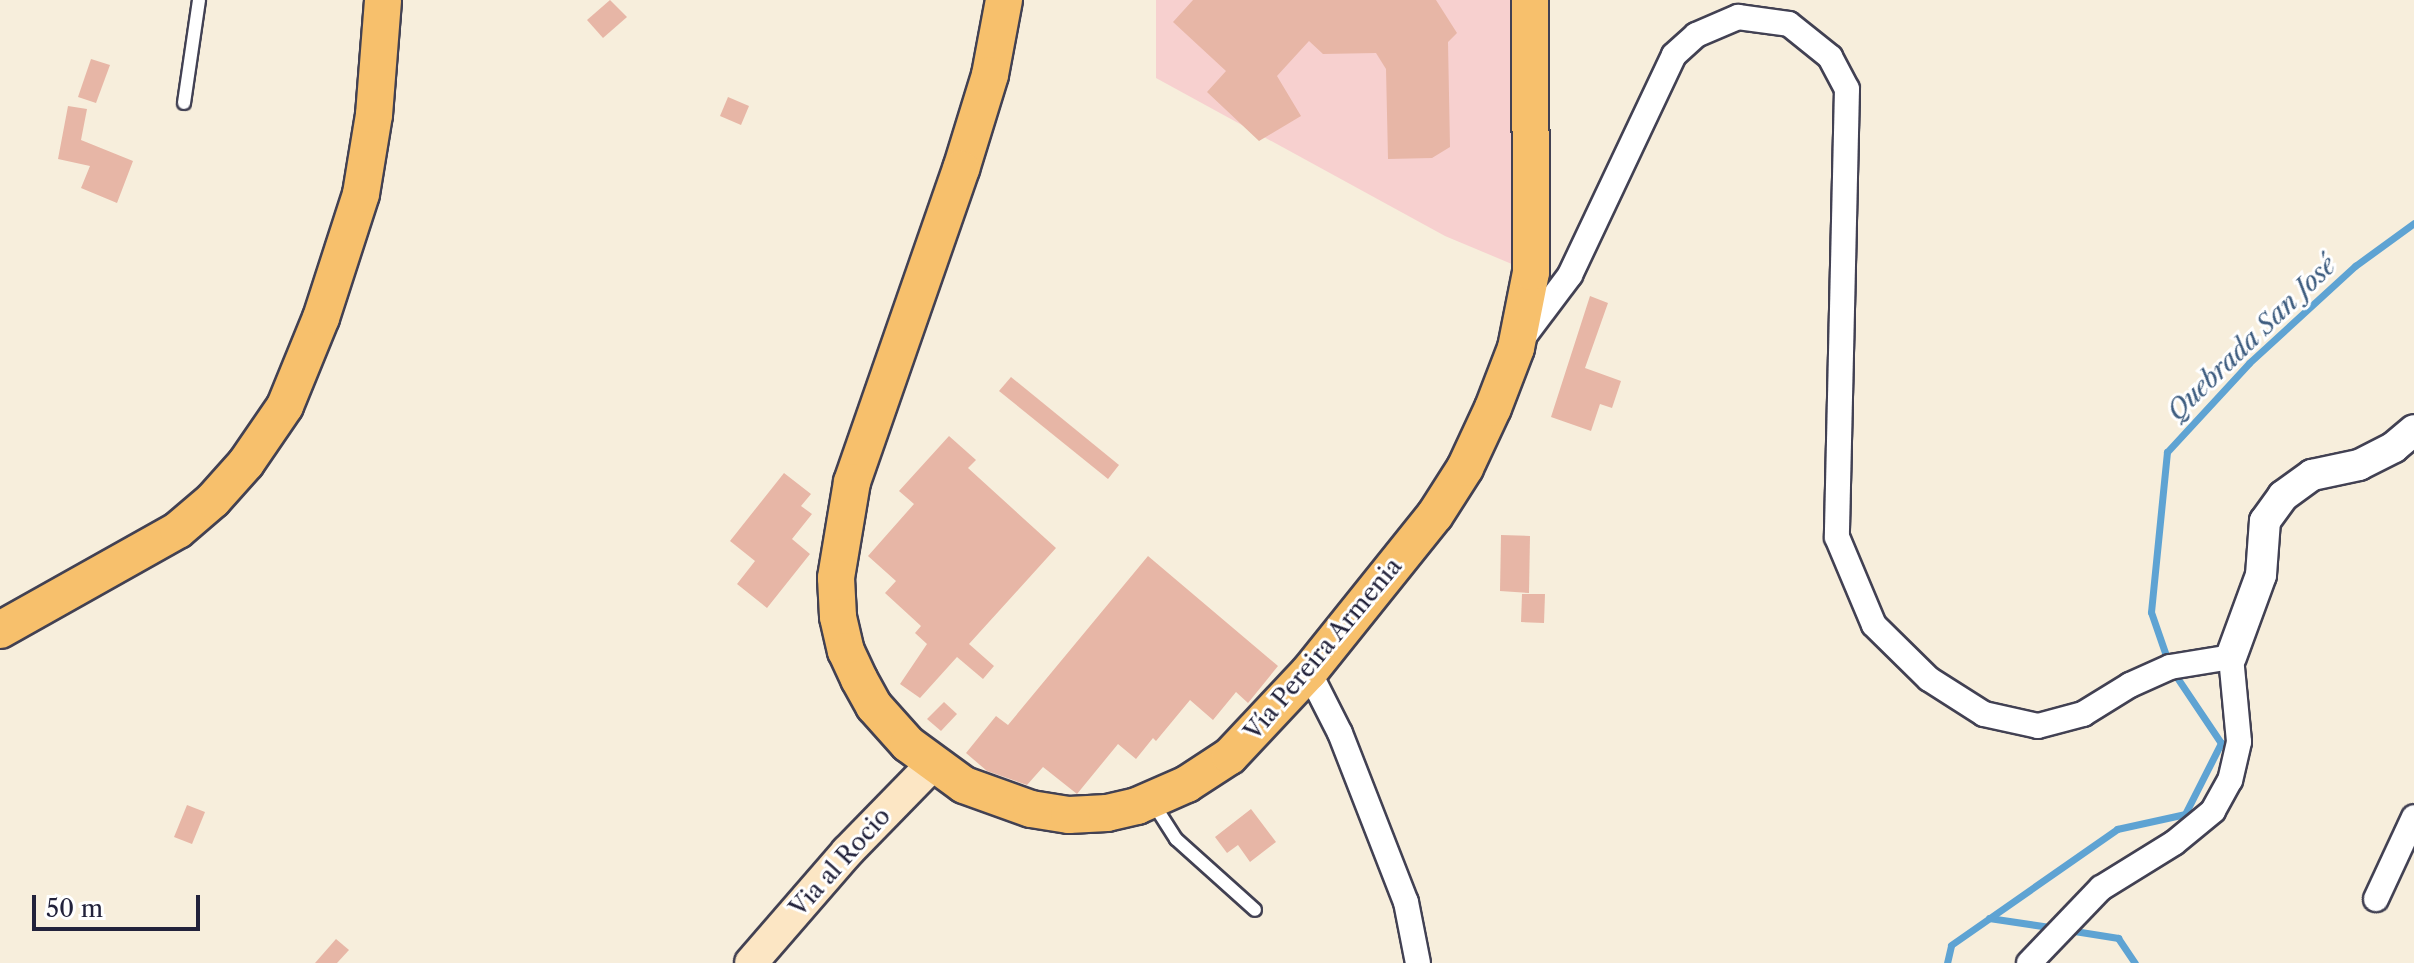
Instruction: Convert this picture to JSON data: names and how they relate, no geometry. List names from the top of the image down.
{
  "streets": {
    "main road": ["Vía Pereira Armenia", "Via al Rocio"]
  },
  "crossings": [
    ["Vía Pereira Armenia", "Via al Rocio"]
  ],
  "water": ["Quebrada San José"],
  "scale_bar": "50 m"
}
